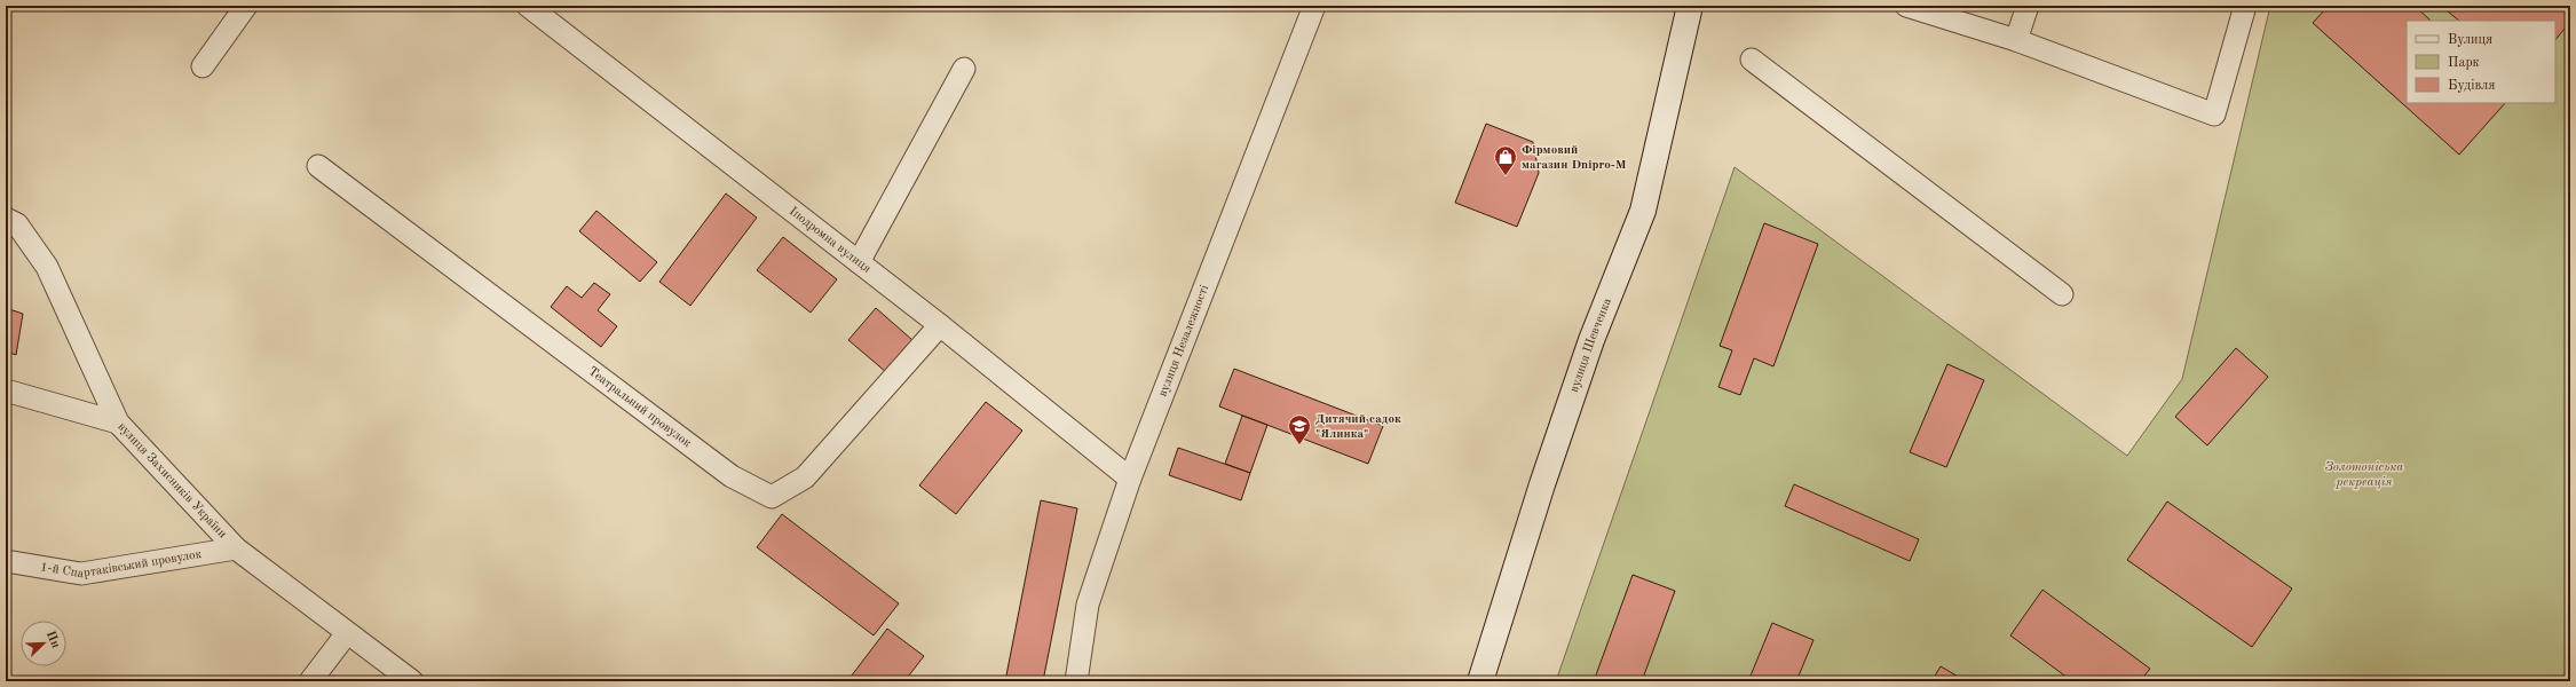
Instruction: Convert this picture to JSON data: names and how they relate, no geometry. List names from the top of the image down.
{
  "streets": {
    "main road": ["вулиця Шевченка"],
    "street": [
      "Іподромна вулиця",
      "вулиця Незалежності",
      "Театральний провулок",
      "вулиця Захисників України",
      "1-й Спартаківський провулок"
    ]
  },
  "crossings": [
    ["Іподромна вулиця", "вулиця Незалежності"],
    ["Іподромна вулиця", "Театральний провулок"],
    ["вулиця Захисників України", "1-й Спартаківський провулок"]
  ],
  "parks": ["Золотоніська рекреація"],
  "places": {
    "shop": ["Фірмовий магазин Dnipro-M"],
    "school or university": ["Дитячий садок \"Ялинка\""]
  },
  "legend": ["Вулиця", "Парк", "Будівля"],
  "north": "top right"
}
